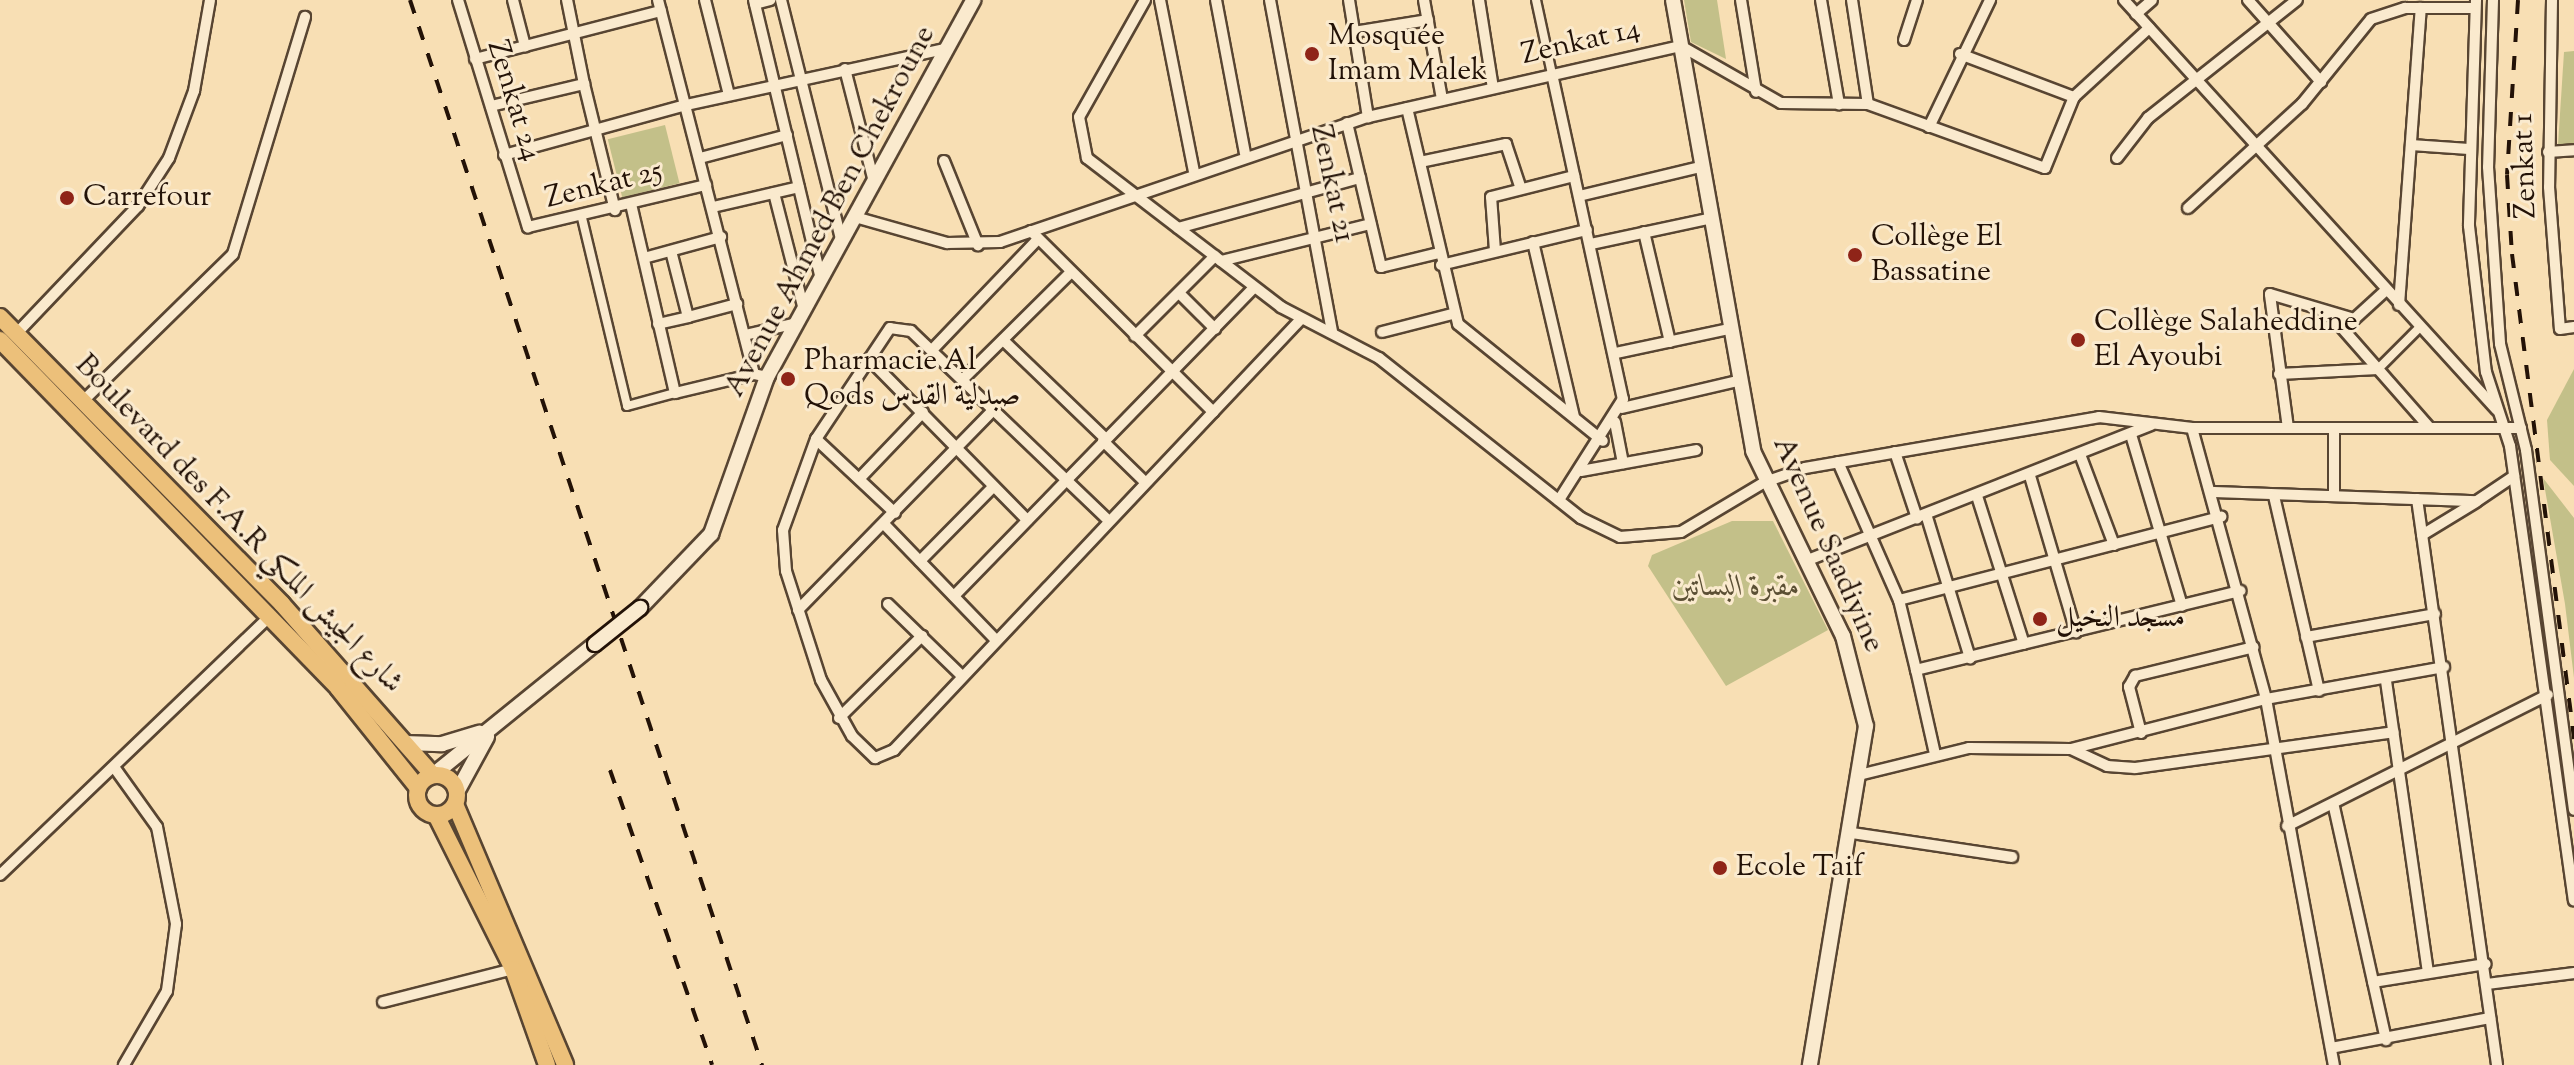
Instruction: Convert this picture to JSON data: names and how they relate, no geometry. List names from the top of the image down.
{
  "streets": {
    "main road": ["Avenue Ahmed Ben Chekroune", "Boulevard des F.A.R شارع الجيش الملكي", "Avenue Saadiyine"],
    "street": [
      "Zenkat 14",
      "Zenkat 24",
      "Zenkat 1",
      "Zenkat 21",
      "Zenkat 25"
    ]
  },
  "crossings": [
    ["Zenkat 14", "Zenkat 21"],
    ["Zenkat 14", "Avenue Saadiyine"],
    ["Zenkat 24", "Zenkat 25"],
    ["Avenue Ahmed Ben Chekroune", "Boulevard des F.A.R شارع الجيش الملكي"]
  ],
  "parks": ["مقبرة البساتين"],
  "places": [
    "Mosquée Imam Malek",
    "Carrefour",
    "Collège El Bassatine",
    "Collège Salaheddine El Ayoubi",
    "Pharmacie Al Qods صبدلية القدس",
    "مسجد النخيل",
    "Ecole Taif"
  ]
}
